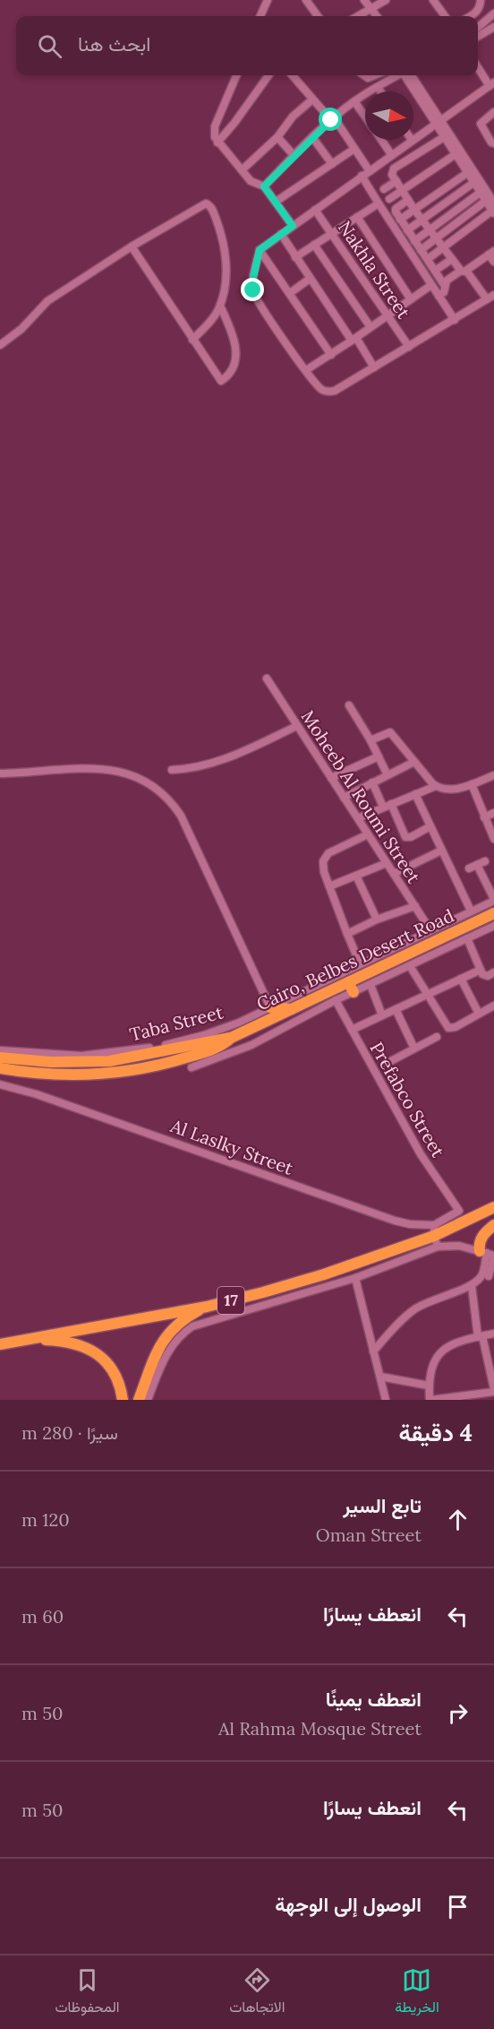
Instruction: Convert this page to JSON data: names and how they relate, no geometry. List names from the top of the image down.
{
  "streets": {
    "highway": ["Cairo, Belbes Desert Road", "17"],
    "street": [
      "Nakhla Street",
      "Moheeb Al Roumi Street",
      "Taba Street",
      "Prefabco Street",
      "Al Laslky Street"
    ]
  },
  "crossings": [
    ["Moheeb Al Roumi Street", "Taba Street"],
    ["Prefabco Street", "Al Laslky Street"],
    ["Prefabco Street", "17"],
    ["Al Laslky Street", "17"]
  ],
  "north": "right",
  "page": {
    "search": "ابحث هنا",
    "heading": ["4 دقيقة", "سيرًا · 280 m"],
    "list": [
      ["تابع السير", "Oman Street", "120 m"],
      ["انعطف يسارًا", "60 m"],
      ["انعطف يمينًا", "Al Rahma Mosque Street", "50 m"],
      ["انعطف يسارًا", "50 m"],
      "الوصول إلى الوجهة"
    ],
    "nav": ["الخريطة", "الاتجاهات", "المحفوظات"]
  }
}
